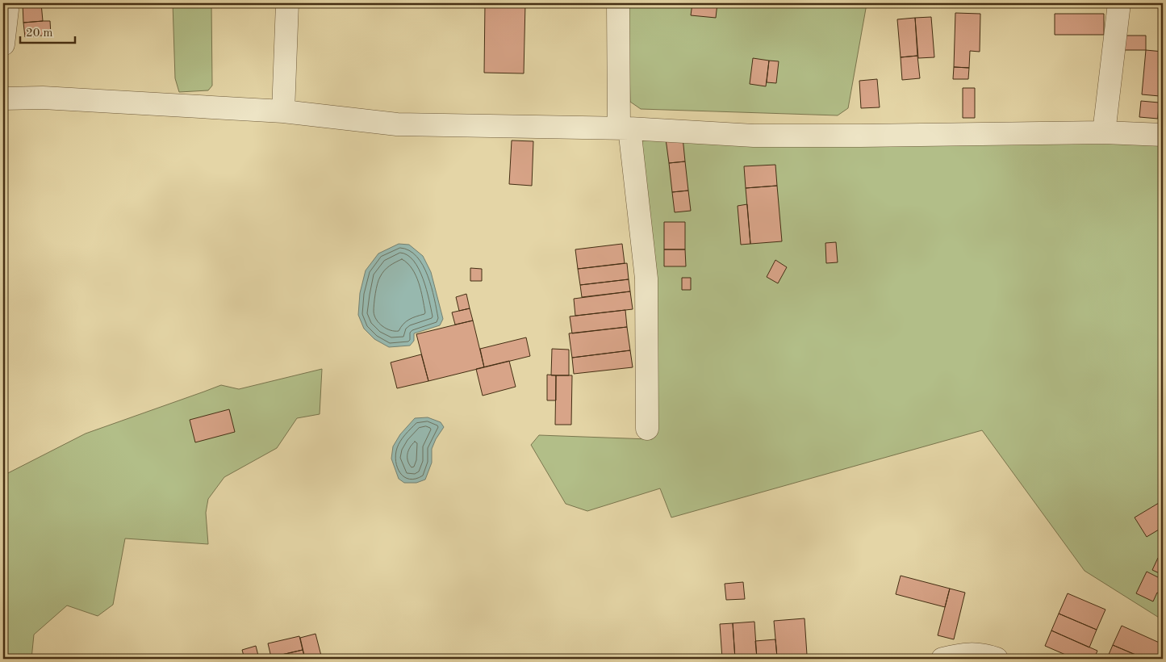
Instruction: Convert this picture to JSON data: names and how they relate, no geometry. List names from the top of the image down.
{
  "scale_bar": "20 m"
}
